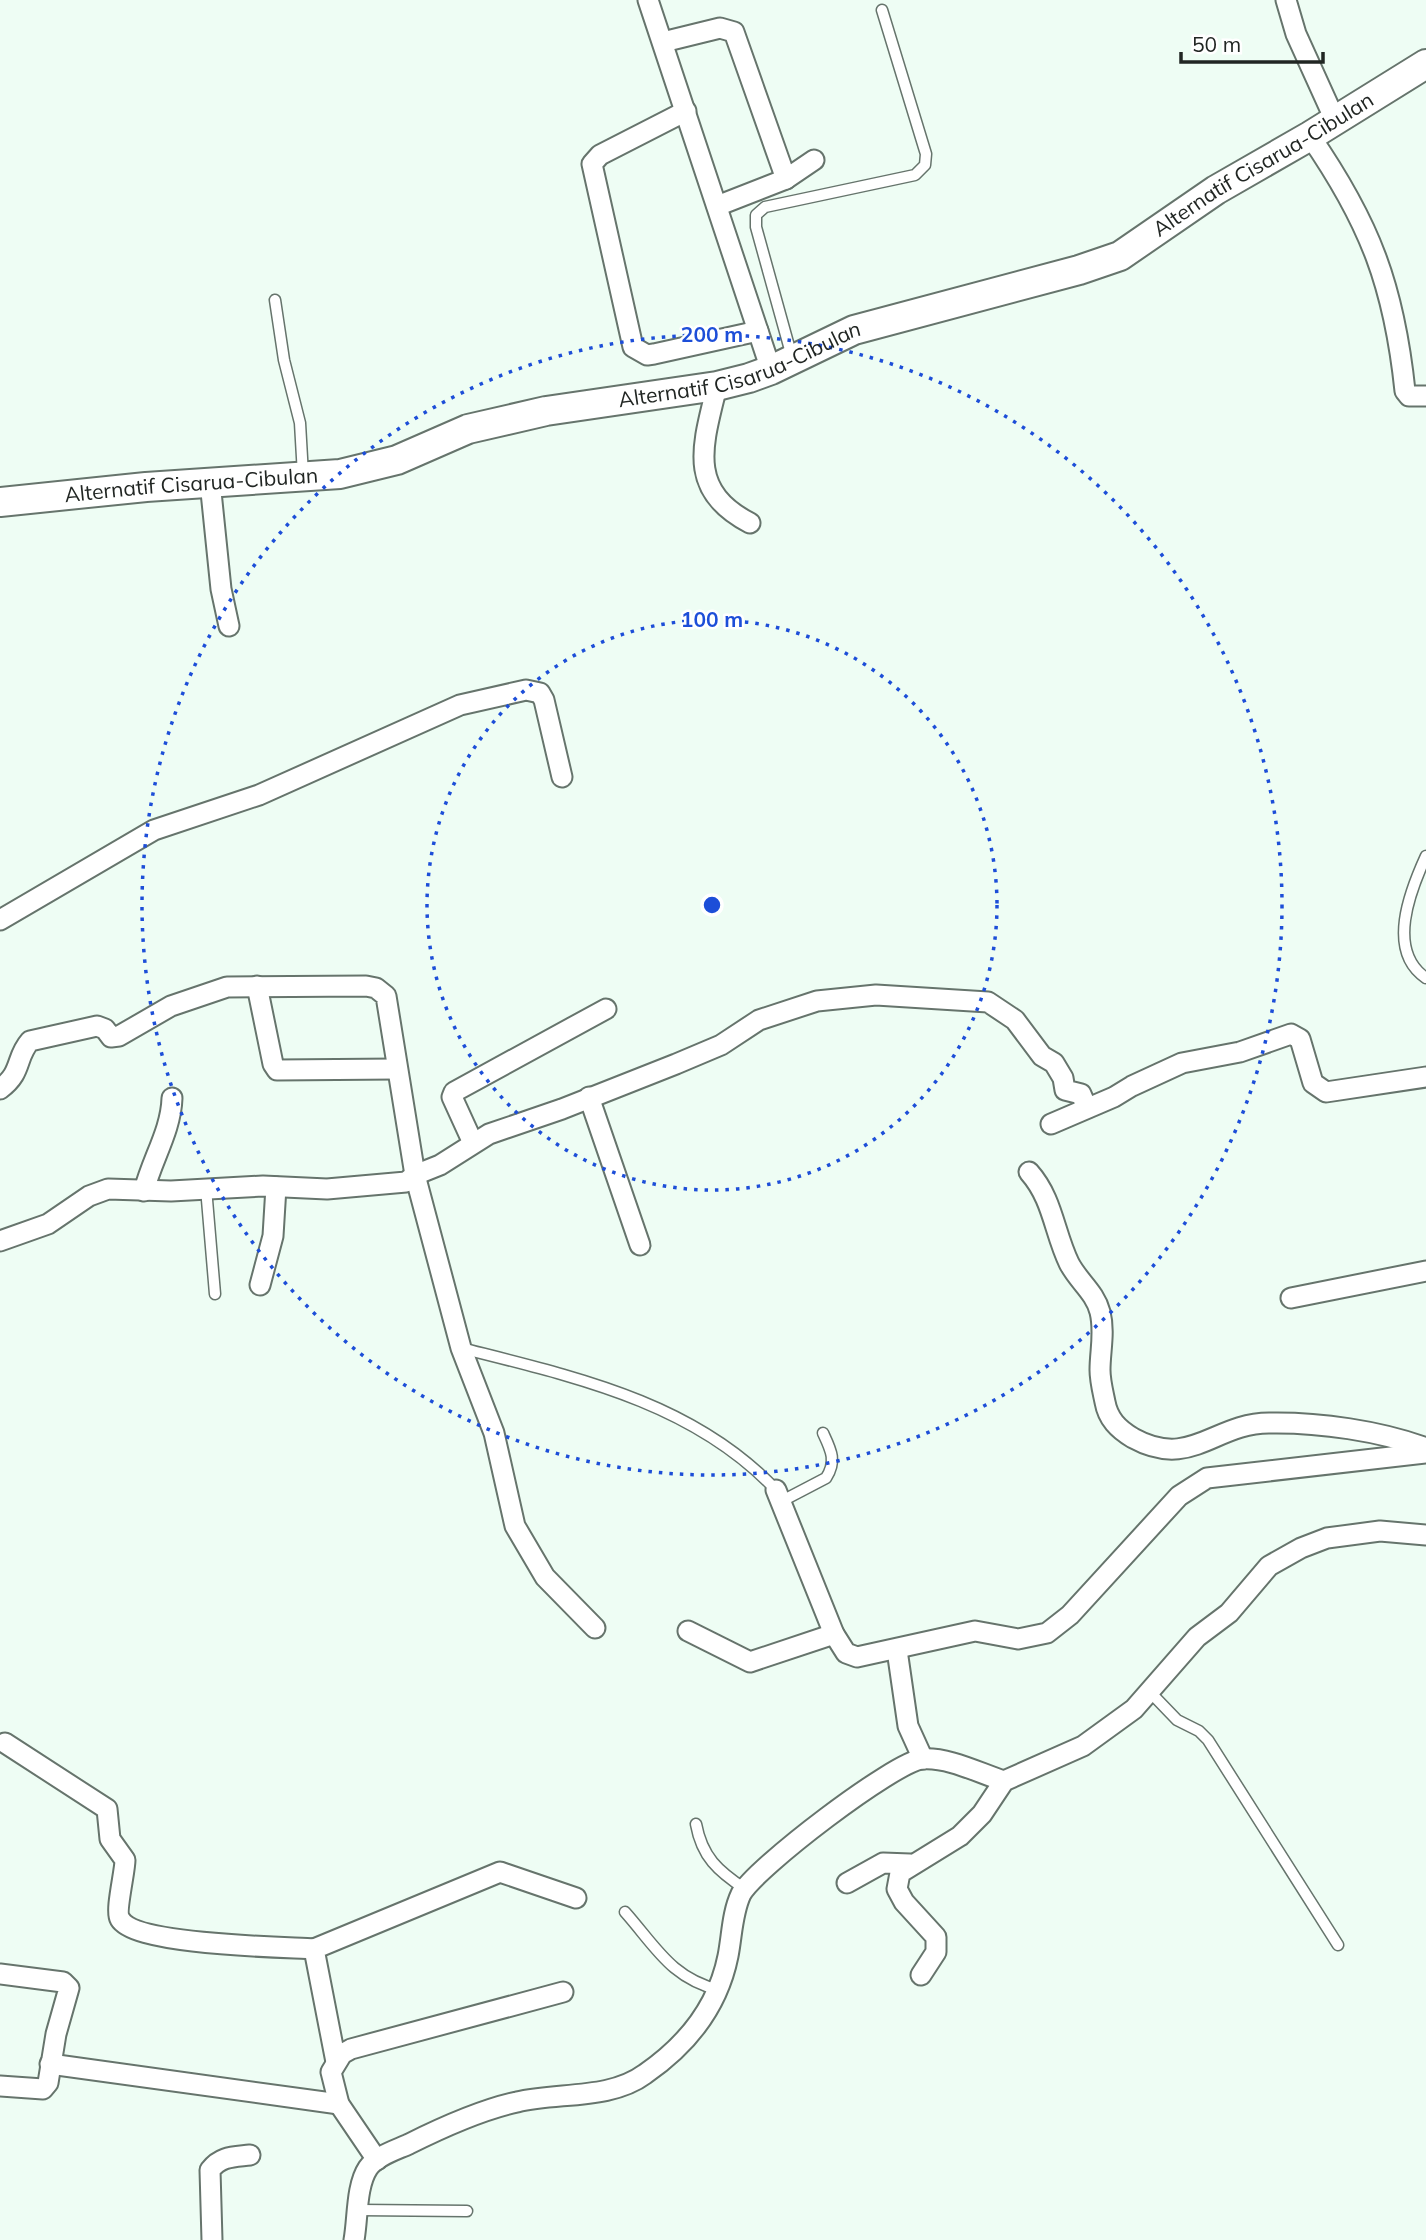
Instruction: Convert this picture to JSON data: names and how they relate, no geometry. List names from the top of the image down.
{
  "streets": {
    "street": ["Alternatif Cisarua-Cibulan"]
  },
  "scale_bar": "50 m",
  "rings": ["200 m", "100 m"]
}
